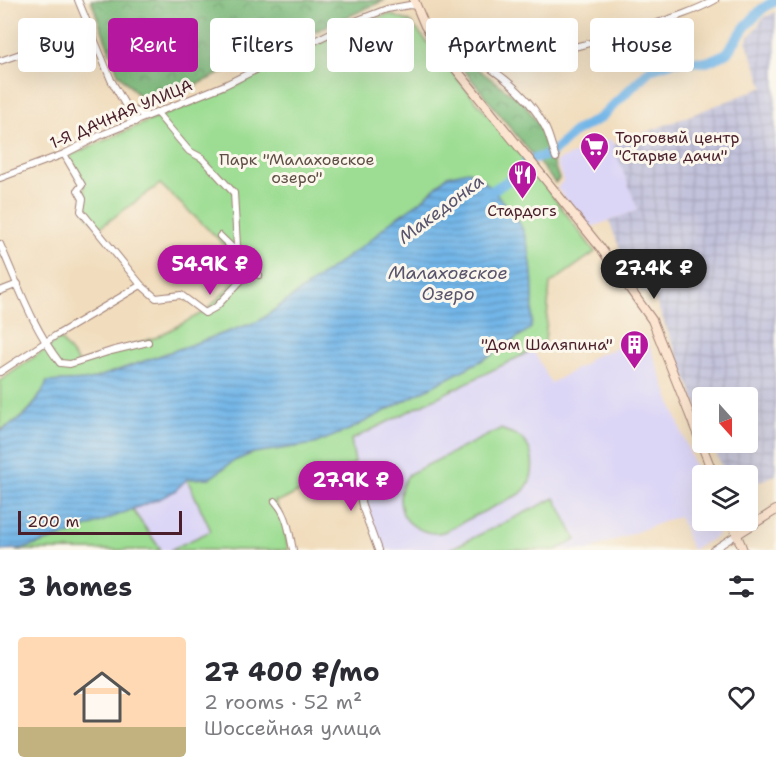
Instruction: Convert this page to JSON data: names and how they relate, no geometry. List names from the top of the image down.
{
  "streets": {
    "street": ["1-Я ДАЧНАЯ УЛИЦА"]
  },
  "water": ["Македонка", "Малаховское Озеро"],
  "parks": ["Парк \"Малаховское озеро\""],
  "places": {
    "supermarket": ["Торговый центр \"Старые дачи\""],
    "restaurant": ["Стардогs"],
    "building": ["\"Дом Шаляпина\""]
  },
  "scale_bar": "200 m",
  "north": "bottom",
  "page": {
    "chip": [
      "Buy",
      "Rent",
      "Filters",
      "New",
      "Apartment",
      "House"
    ],
    "price": ["54.9K ₽", "27.4K ₽", "27.9K ₽"],
    "scale": "200 m",
    "heading": "3 homes",
    "list": [
      {
        "name": "27 400 ₽/mo",
        "note": "2 rooms · 52 m² · Шоссейная улица"
      }
    ]
  }
}
